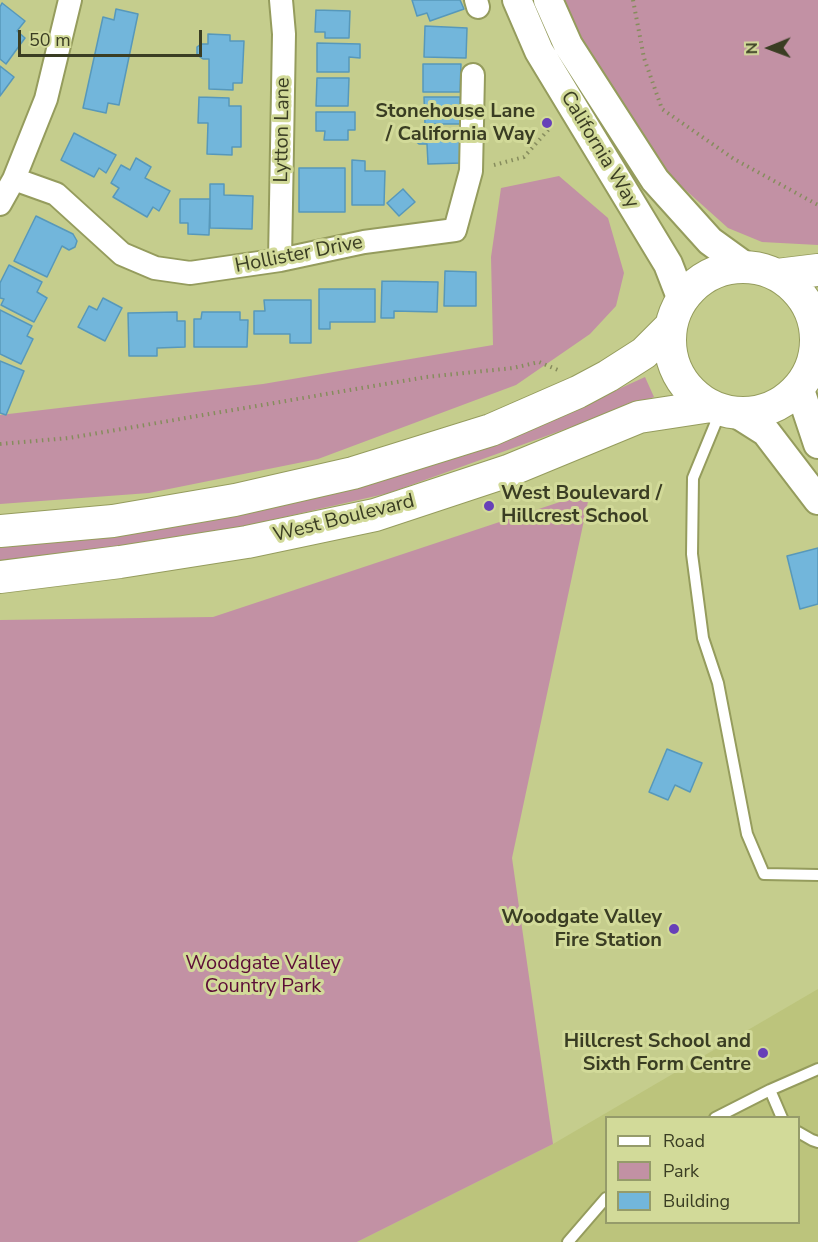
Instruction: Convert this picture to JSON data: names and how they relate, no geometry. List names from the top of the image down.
{
  "streets": {
    "main road": ["West Boulevard"],
    "street": ["Lytton Lane", "California Way", "Hollister Drive"]
  },
  "crossings": [
    ["Lytton Lane", "Hollister Drive"],
    ["California Way", "West Boulevard"]
  ],
  "parks": ["Woodgate Valley Country Park"],
  "places": [
    "Stonehouse Lane / California Way",
    "West Boulevard / Hillcrest School",
    "Woodgate Valley Fire Station",
    "Hillcrest School and Sixth Form Centre"
  ],
  "legend": ["Road", "Park", "Building"],
  "scale_bar": "50 m",
  "north": "left"
}
